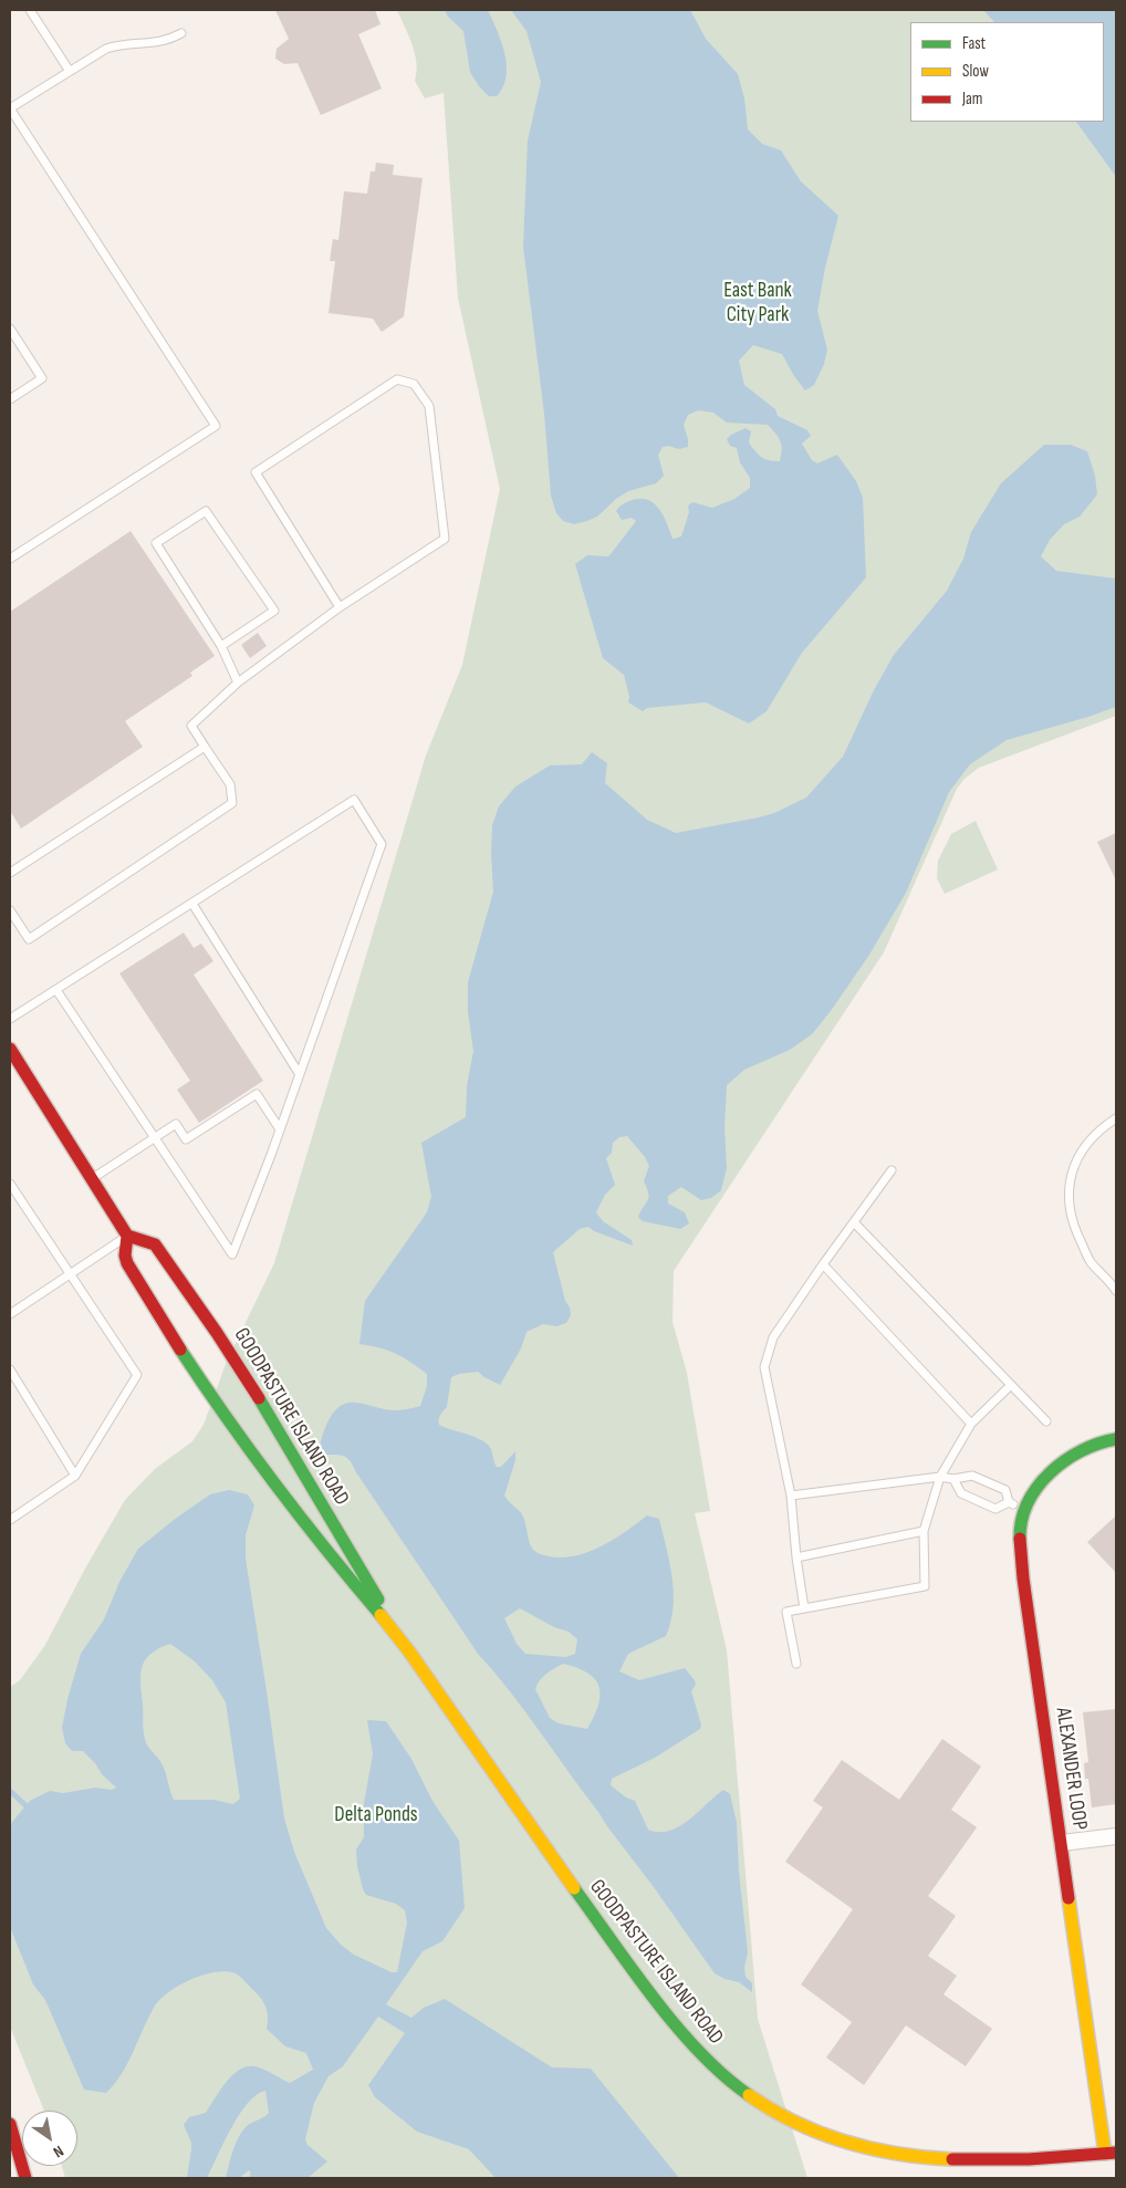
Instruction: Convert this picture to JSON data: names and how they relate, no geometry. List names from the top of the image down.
{
  "streets": {
    "main road": ["GOODPASTURE ISLAND ROAD", "ALEXANDER LOOP"]
  },
  "crossings": [
    ["GOODPASTURE ISLAND ROAD", "ALEXANDER LOOP"]
  ],
  "parks": ["East Bank City Park", "Delta Ponds"],
  "legend": ["Fast", "Slow", "Jam"],
  "north": "bottom right"
}
